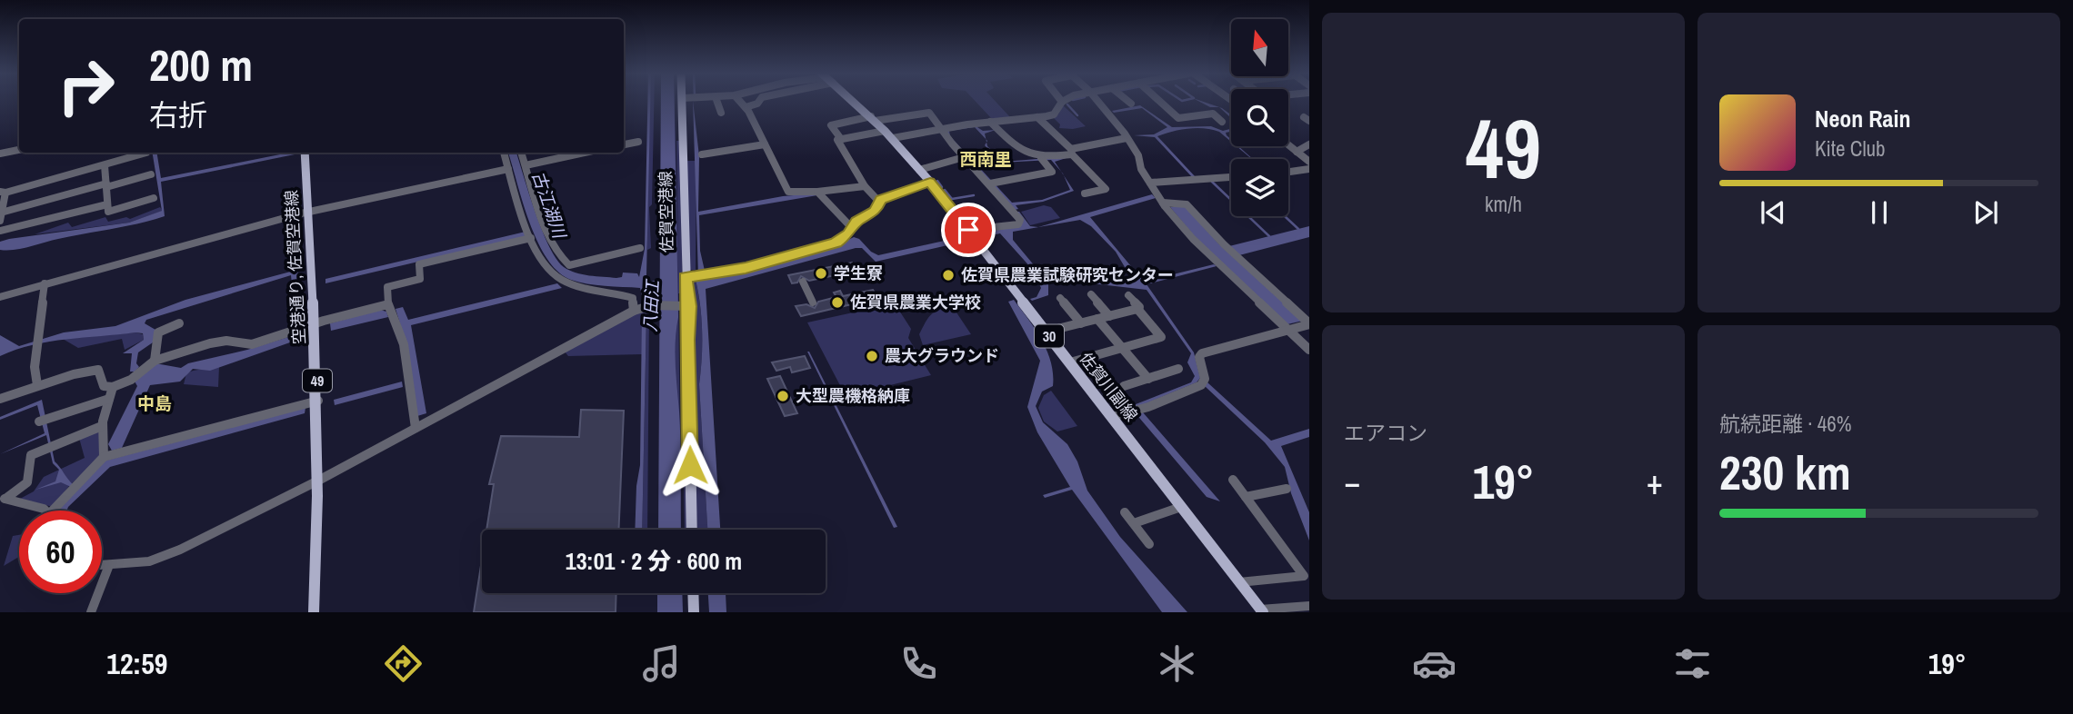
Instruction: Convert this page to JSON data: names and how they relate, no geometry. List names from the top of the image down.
{
  "streets": {
    "main road": [
      "佐賀空港線",
      "空港通り, 佐賀空港線",
      "30",
      "49",
      "佐賀川副線"
    ]
  },
  "districts": ["西南里", "中島"],
  "water": ["古江湖川", "八田江"],
  "places": [
    "学生寮",
    "佐賀県農業試験研究センター",
    "佐賀県農業大学校",
    "農大グラウンド",
    "大型農機格納庫"
  ],
  "north": "top",
  "page": {
    "tile": [
      ["49", "km/h"],
      "エアコン",
      ["航続距離 · 46%", "230 km"]
    ],
    "turn": ["200 m", "右折"],
    "song": ["Neon Rain", "Kite Club"],
    "heat": ["−", "19°", "+"],
    "limit": "60",
    "trip": "13:01 · 2 分 · 600 m",
    "tabs": ["12:59", "19°"]
  }
}
